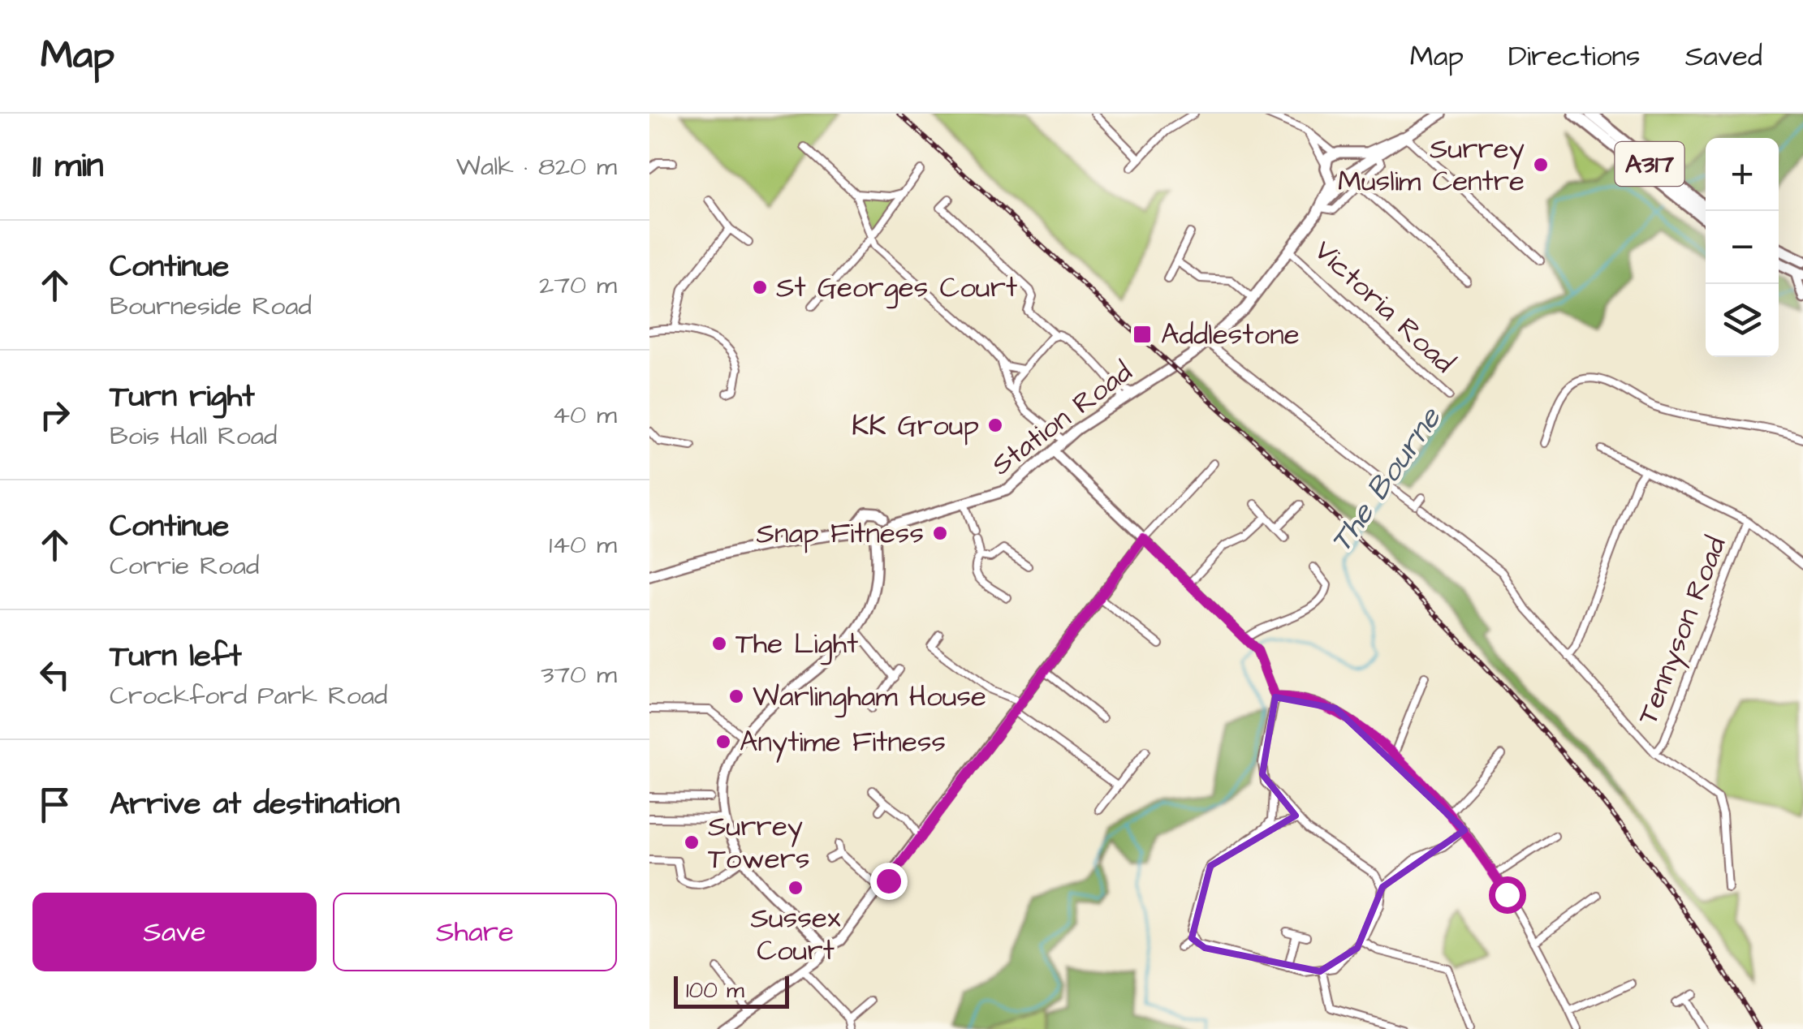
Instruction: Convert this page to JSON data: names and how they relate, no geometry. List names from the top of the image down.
{
  "streets": {
    "main road": ["A317", "Station Road"],
    "street": ["Victoria Road", "Tennyson Road"]
  },
  "crossings": [
    ["Victoria Road", "Station Road"]
  ],
  "water": ["The Bourne"],
  "places": {
    "other": [
      "Surrey Muslim Centre",
      "St Georges Court",
      "KK Group",
      "Snap Fitness",
      "The Light",
      "Warlingham House",
      "Anytime Fitness",
      "Surrey Towers",
      "Sussex Court"
    ],
    "transit": ["Addlestone"]
  },
  "scale_bar": "100 m",
  "page": {
    "header": "Map",
    "nav": ["Map", "Directions", "Saved"],
    "heading": ["11 min", "Walk · 820 m"],
    "map_buttons": ["+", "−"],
    "list": [
      ["Continue", "Bourneside Road", "270 m"],
      ["Turn right", "Bois Hall Road", "40 m"],
      ["Continue", "Corrie Road", "140 m"],
      ["Turn left", "Crockford Park Road", "370 m"],
      "Arrive at destination"
    ],
    "buttons": ["Save", "Share"],
    "scale": "100 m"
  }
}
